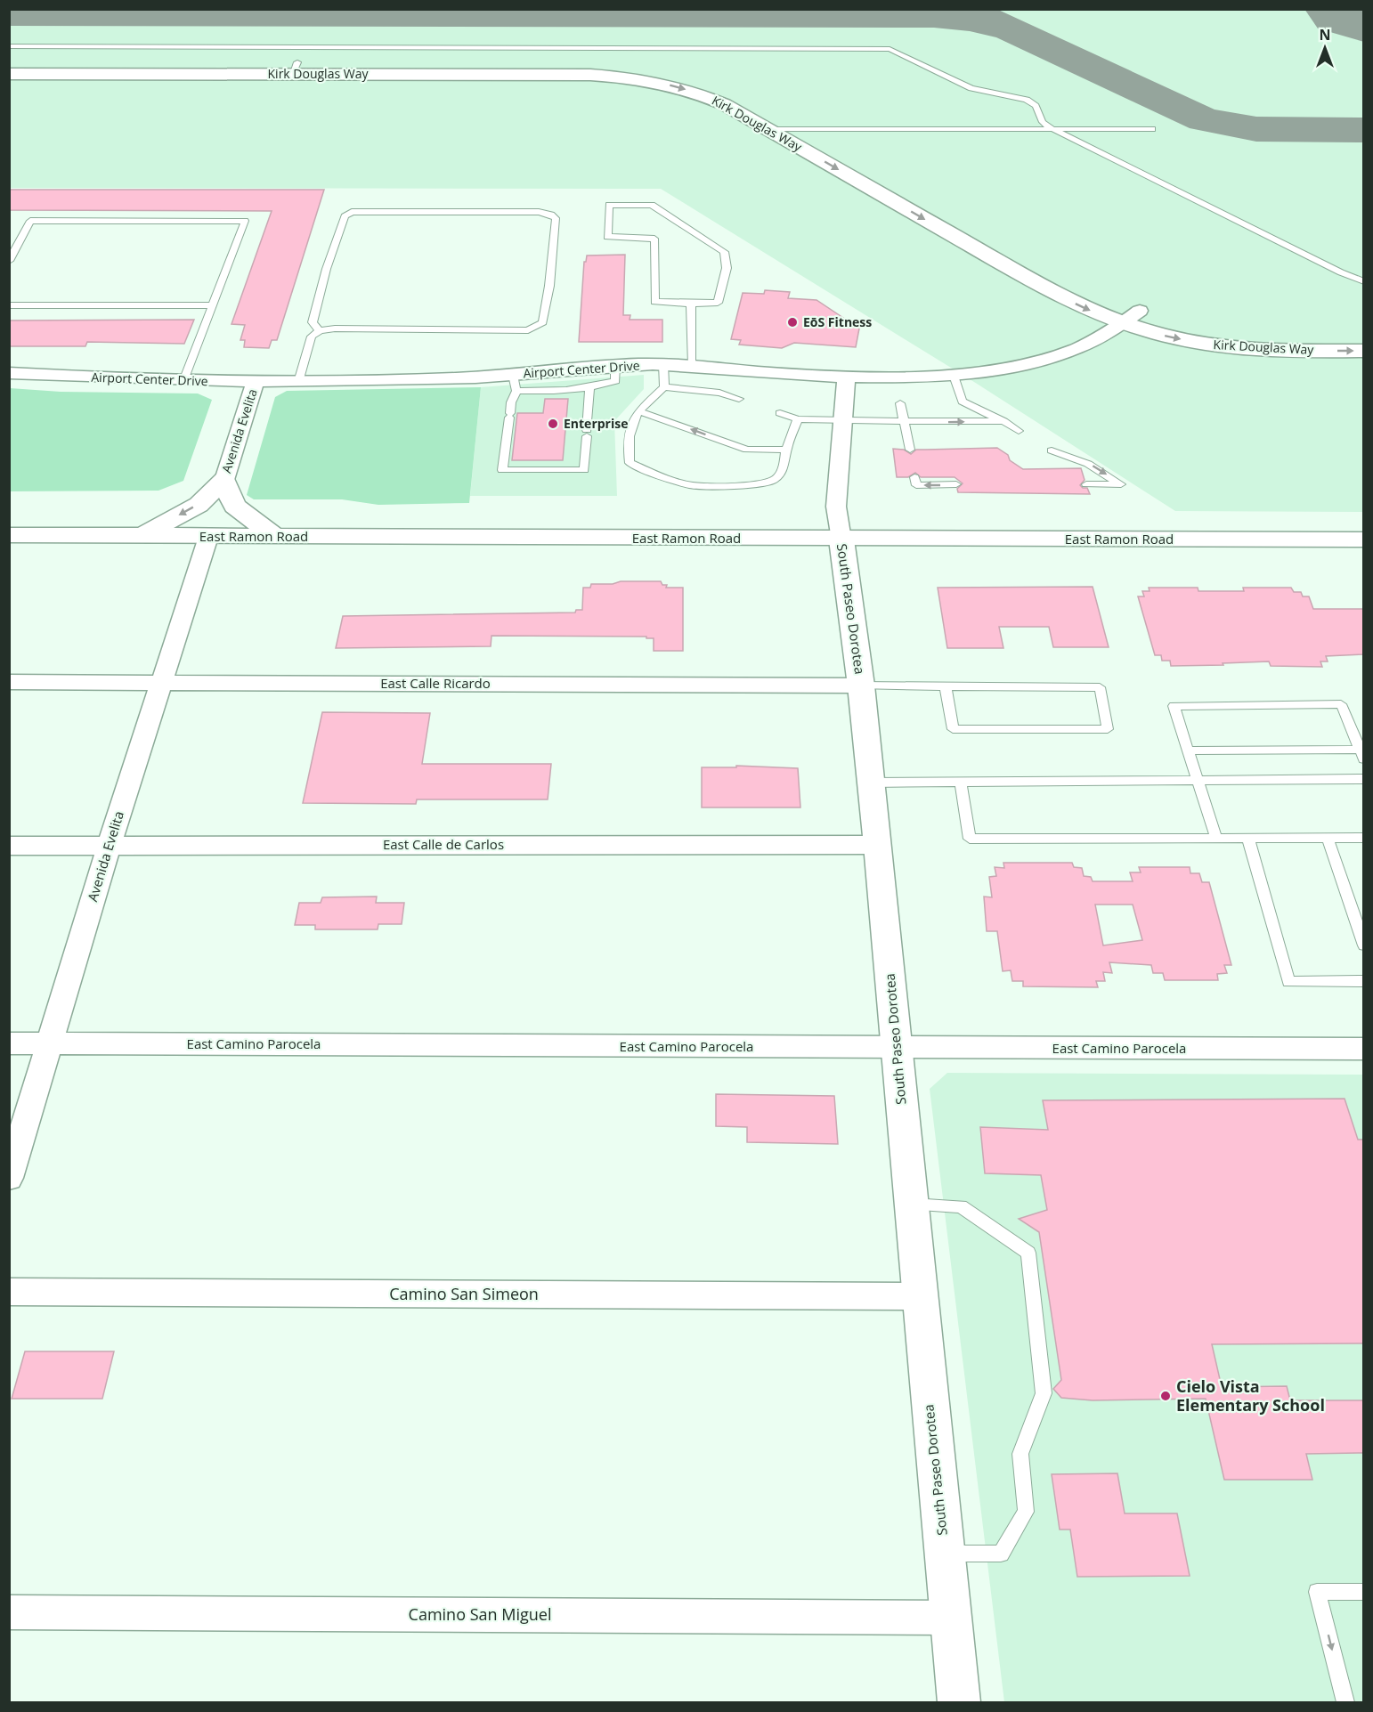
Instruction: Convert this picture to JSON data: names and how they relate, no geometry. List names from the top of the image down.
{
  "streets": {
    "street": [
      "Kirk Douglas Way",
      "Airport Center Drive",
      "Avenida Evelita",
      "East Ramon Road",
      "South Paseo Dorotea",
      "East Calle Ricardo",
      "East Calle de Carlos",
      "East Camino Parocela",
      "Camino San Simeon",
      "Camino San Miguel"
    ]
  },
  "crossings": [
    ["Kirk Douglas Way", "Airport Center Drive"],
    ["Airport Center Drive", "Avenida Evelita"],
    ["Airport Center Drive", "South Paseo Dorotea"],
    ["Avenida Evelita", "East Ramon Road"],
    ["Avenida Evelita", "East Calle Ricardo"],
    ["Avenida Evelita", "East Calle de Carlos"],
    ["Avenida Evelita", "East Camino Parocela"],
    ["East Ramon Road", "South Paseo Dorotea"],
    ["South Paseo Dorotea", "East Calle Ricardo"],
    ["South Paseo Dorotea", "East Calle de Carlos"],
    ["South Paseo Dorotea", "East Camino Parocela"],
    ["South Paseo Dorotea", "Camino San Simeon"],
    ["South Paseo Dorotea", "Camino San Miguel"]
  ],
  "places": ["EōS Fitness", "Enterprise", "Cielo Vista Elementary School"],
  "north": "top"
}
